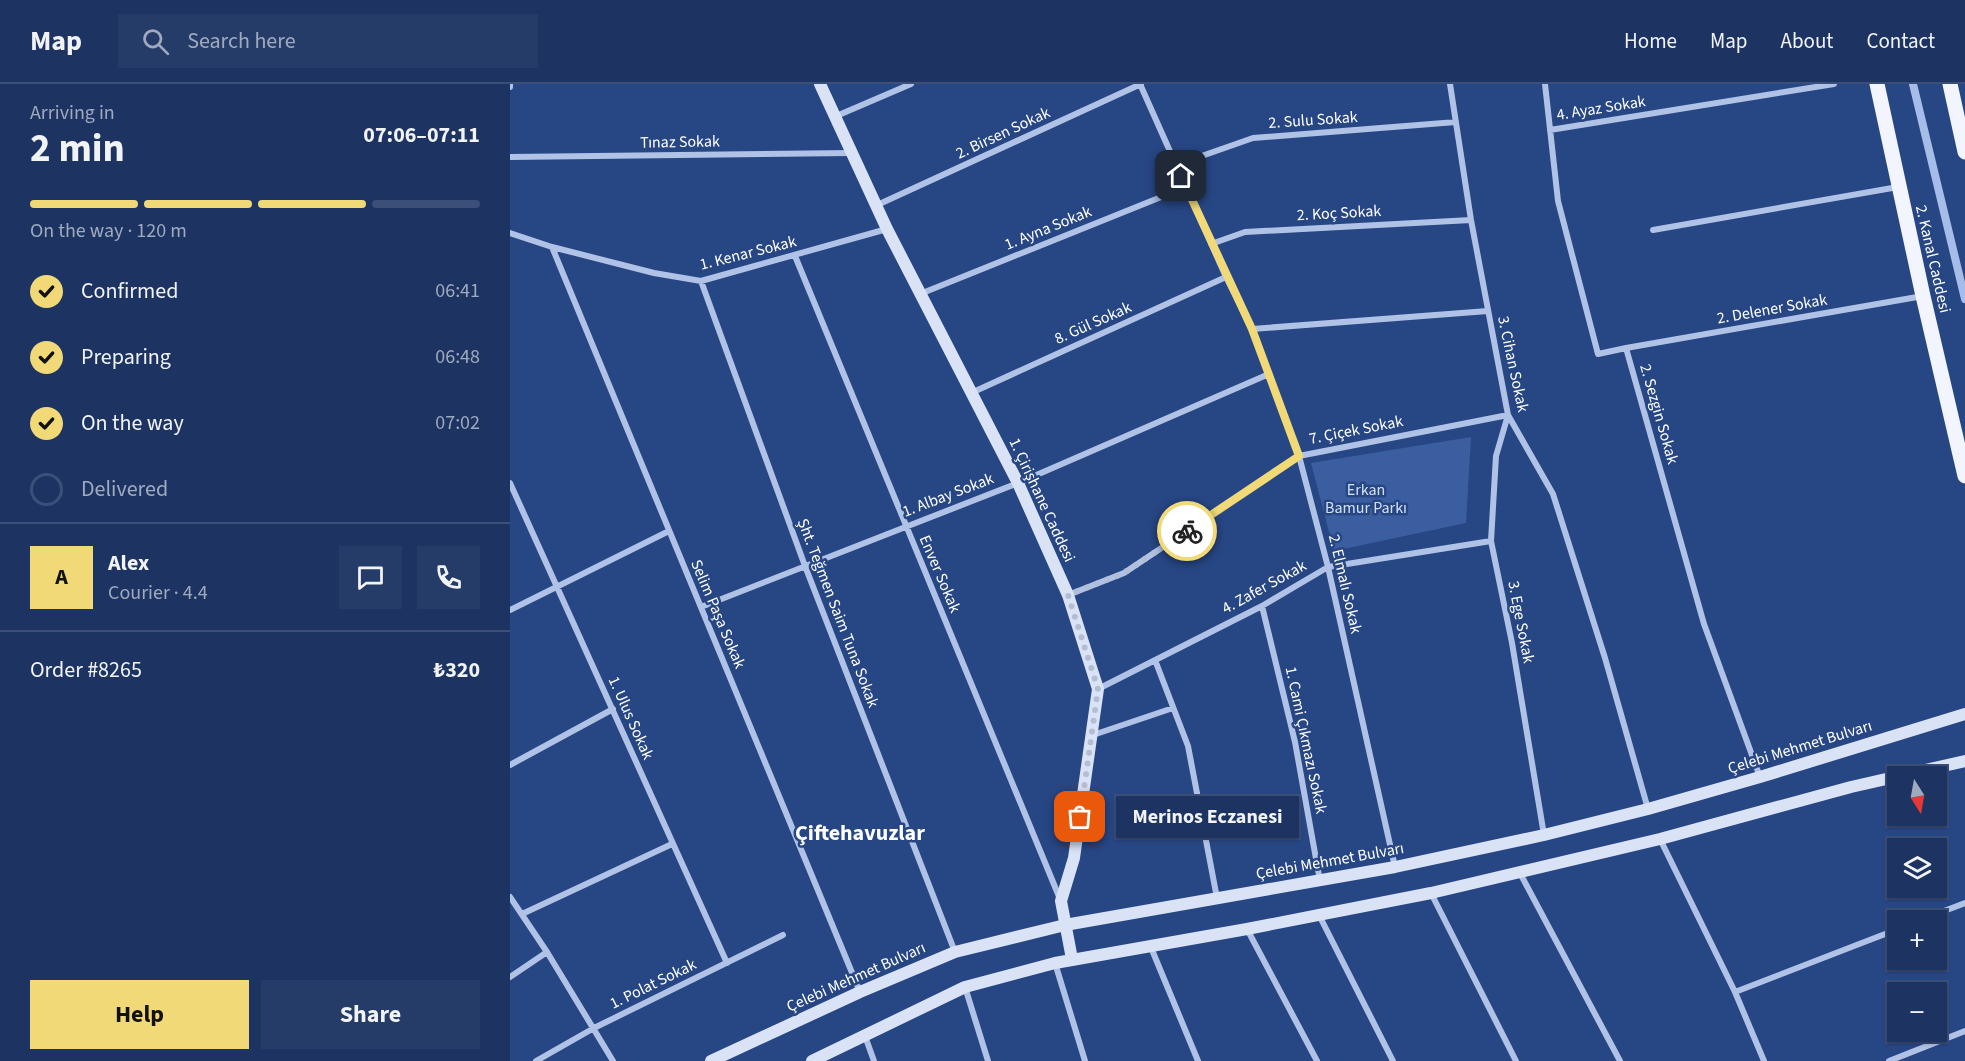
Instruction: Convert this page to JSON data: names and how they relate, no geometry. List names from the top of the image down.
{
  "streets": {
    "main road": ["2. Kanal Caddesi", "1. Çirişhane Caddesi", "Çelebi Mehmet Bulvarı"],
    "street": [
      "4. Ayaz Sokak",
      "2. Sulu Sokak",
      "2. Birsen Sokak",
      "Tınaz Sokak",
      "2. Koç Sokak",
      "1. Ayna Sokak",
      "1. Kenar Sokak",
      "2. Delener Sokak",
      "8. Gül Sokak",
      "3. Cihan Sokak",
      "2. Sezgin Sokak",
      "7. Çiçek Sokak",
      "1. Albay Sokak",
      "Enver Sokak",
      "2. Elmalı Sokak",
      "4. Zafer Sokak",
      "Şht. Teğmen Saim Tuna Sokak",
      "Selim Paşa Sokak",
      "3. Ege Sokak",
      "1. Ulus Sokak",
      "1. Cami Çıkmazı Sokak",
      "1. Polat Sokak"
    ]
  },
  "crossings": [
    ["4. Ayaz Sokak", "2. Sezgin Sokak"],
    ["2. Sulu Sokak", "3. Cihan Sokak"],
    ["2. Sulu Sokak", "2. Elmalı Sokak"],
    ["2. Birsen Sokak", "1. Çirişhane Caddesi"],
    ["2. Birsen Sokak", "2. Elmalı Sokak"],
    ["Tınaz Sokak", "1. Çirişhane Caddesi"],
    ["2. Koç Sokak", "3. Cihan Sokak"],
    ["2. Koç Sokak", "2. Elmalı Sokak"],
    ["1. Ayna Sokak", "1. Çirişhane Caddesi"],
    ["1. Ayna Sokak", "2. Elmalı Sokak"],
    ["1. Kenar Sokak", "1. Çirişhane Caddesi"],
    ["1. Kenar Sokak", "Enver Sokak"],
    ["1. Kenar Sokak", "Şht. Teğmen Saim Tuna Sokak"],
    ["1. Kenar Sokak", "Selim Paşa Sokak"],
    ["2. Kanal Caddesi", "2. Delener Sokak"],
    ["2. Delener Sokak", "2. Sezgin Sokak"],
    ["8. Gül Sokak", "1. Çirişhane Caddesi"],
    ["8. Gül Sokak", "2. Elmalı Sokak"],
    ["3. Cihan Sokak", "7. Çiçek Sokak"],
    ["3. Cihan Sokak", "3. Ege Sokak"],
    ["3. Cihan Sokak", "Çelebi Mehmet Bulvarı"],
    ["2. Sezgin Sokak", "Çelebi Mehmet Bulvarı"],
    ["7. Çiçek Sokak", "1. Çirişhane Caddesi"],
    ["7. Çiçek Sokak", "2. Elmalı Sokak"],
    ["7. Çiçek Sokak", "3. Ege Sokak"],
    ["1. Albay Sokak", "1. Çirişhane Caddesi"],
    ["1. Albay Sokak", "Enver Sokak"],
    ["1. Albay Sokak", "2. Elmalı Sokak"],
    ["1. Albay Sokak", "Şht. Teğmen Saim Tuna Sokak"],
    ["1. Albay Sokak", "Selim Paşa Sokak"],
    ["1. Çirişhane Caddesi", "Enver Sokak"],
    ["1. Çirişhane Caddesi", "4. Zafer Sokak"],
    ["1. Çirişhane Caddesi", "Çelebi Mehmet Bulvarı"],
    ["2. Elmalı Sokak", "4. Zafer Sokak"],
    ["2. Elmalı Sokak", "Çelebi Mehmet Bulvarı"],
    ["4. Zafer Sokak", "3. Ege Sokak"],
    ["4. Zafer Sokak", "1. Cami Çıkmazı Sokak"],
    ["Şht. Teğmen Saim Tuna Sokak", "Çelebi Mehmet Bulvarı"],
    ["Selim Paşa Sokak", "Çelebi Mehmet Bulvarı"],
    ["3. Ege Sokak", "Çelebi Mehmet Bulvarı"],
    ["1. Ulus Sokak", "1. Polat Sokak"],
    ["1. Cami Çıkmazı Sokak", "Çelebi Mehmet Bulvarı"]
  ],
  "districts": ["Çiftehavuzlar"],
  "parks": ["Erkan Bamur Parkı"],
  "places": ["Merinos Eczanesi"],
  "north": "bottom",
  "page": {
    "header": "Map",
    "search": "Search here",
    "nav": [
      "Home",
      "Map",
      "About",
      "Contact"
    ],
    "heading": ["2 min", "Arriving in", "07:06–07:11"],
    "panel": [
      "Alex",
      "Courier · 4.4",
      "Order #8265",
      "₺320"
    ],
    "bar": "On the way · 120 m",
    "list": [
      ["Confirmed", "06:41"],
      ["Preparing", "06:48"],
      ["On the way", "07:02"],
      "Delivered"
    ],
    "round": "A",
    "map_buttons": ["+", "−"],
    "bubble": "Merinos Eczanesi",
    "buttons": ["Help", "Share"]
  }
}
